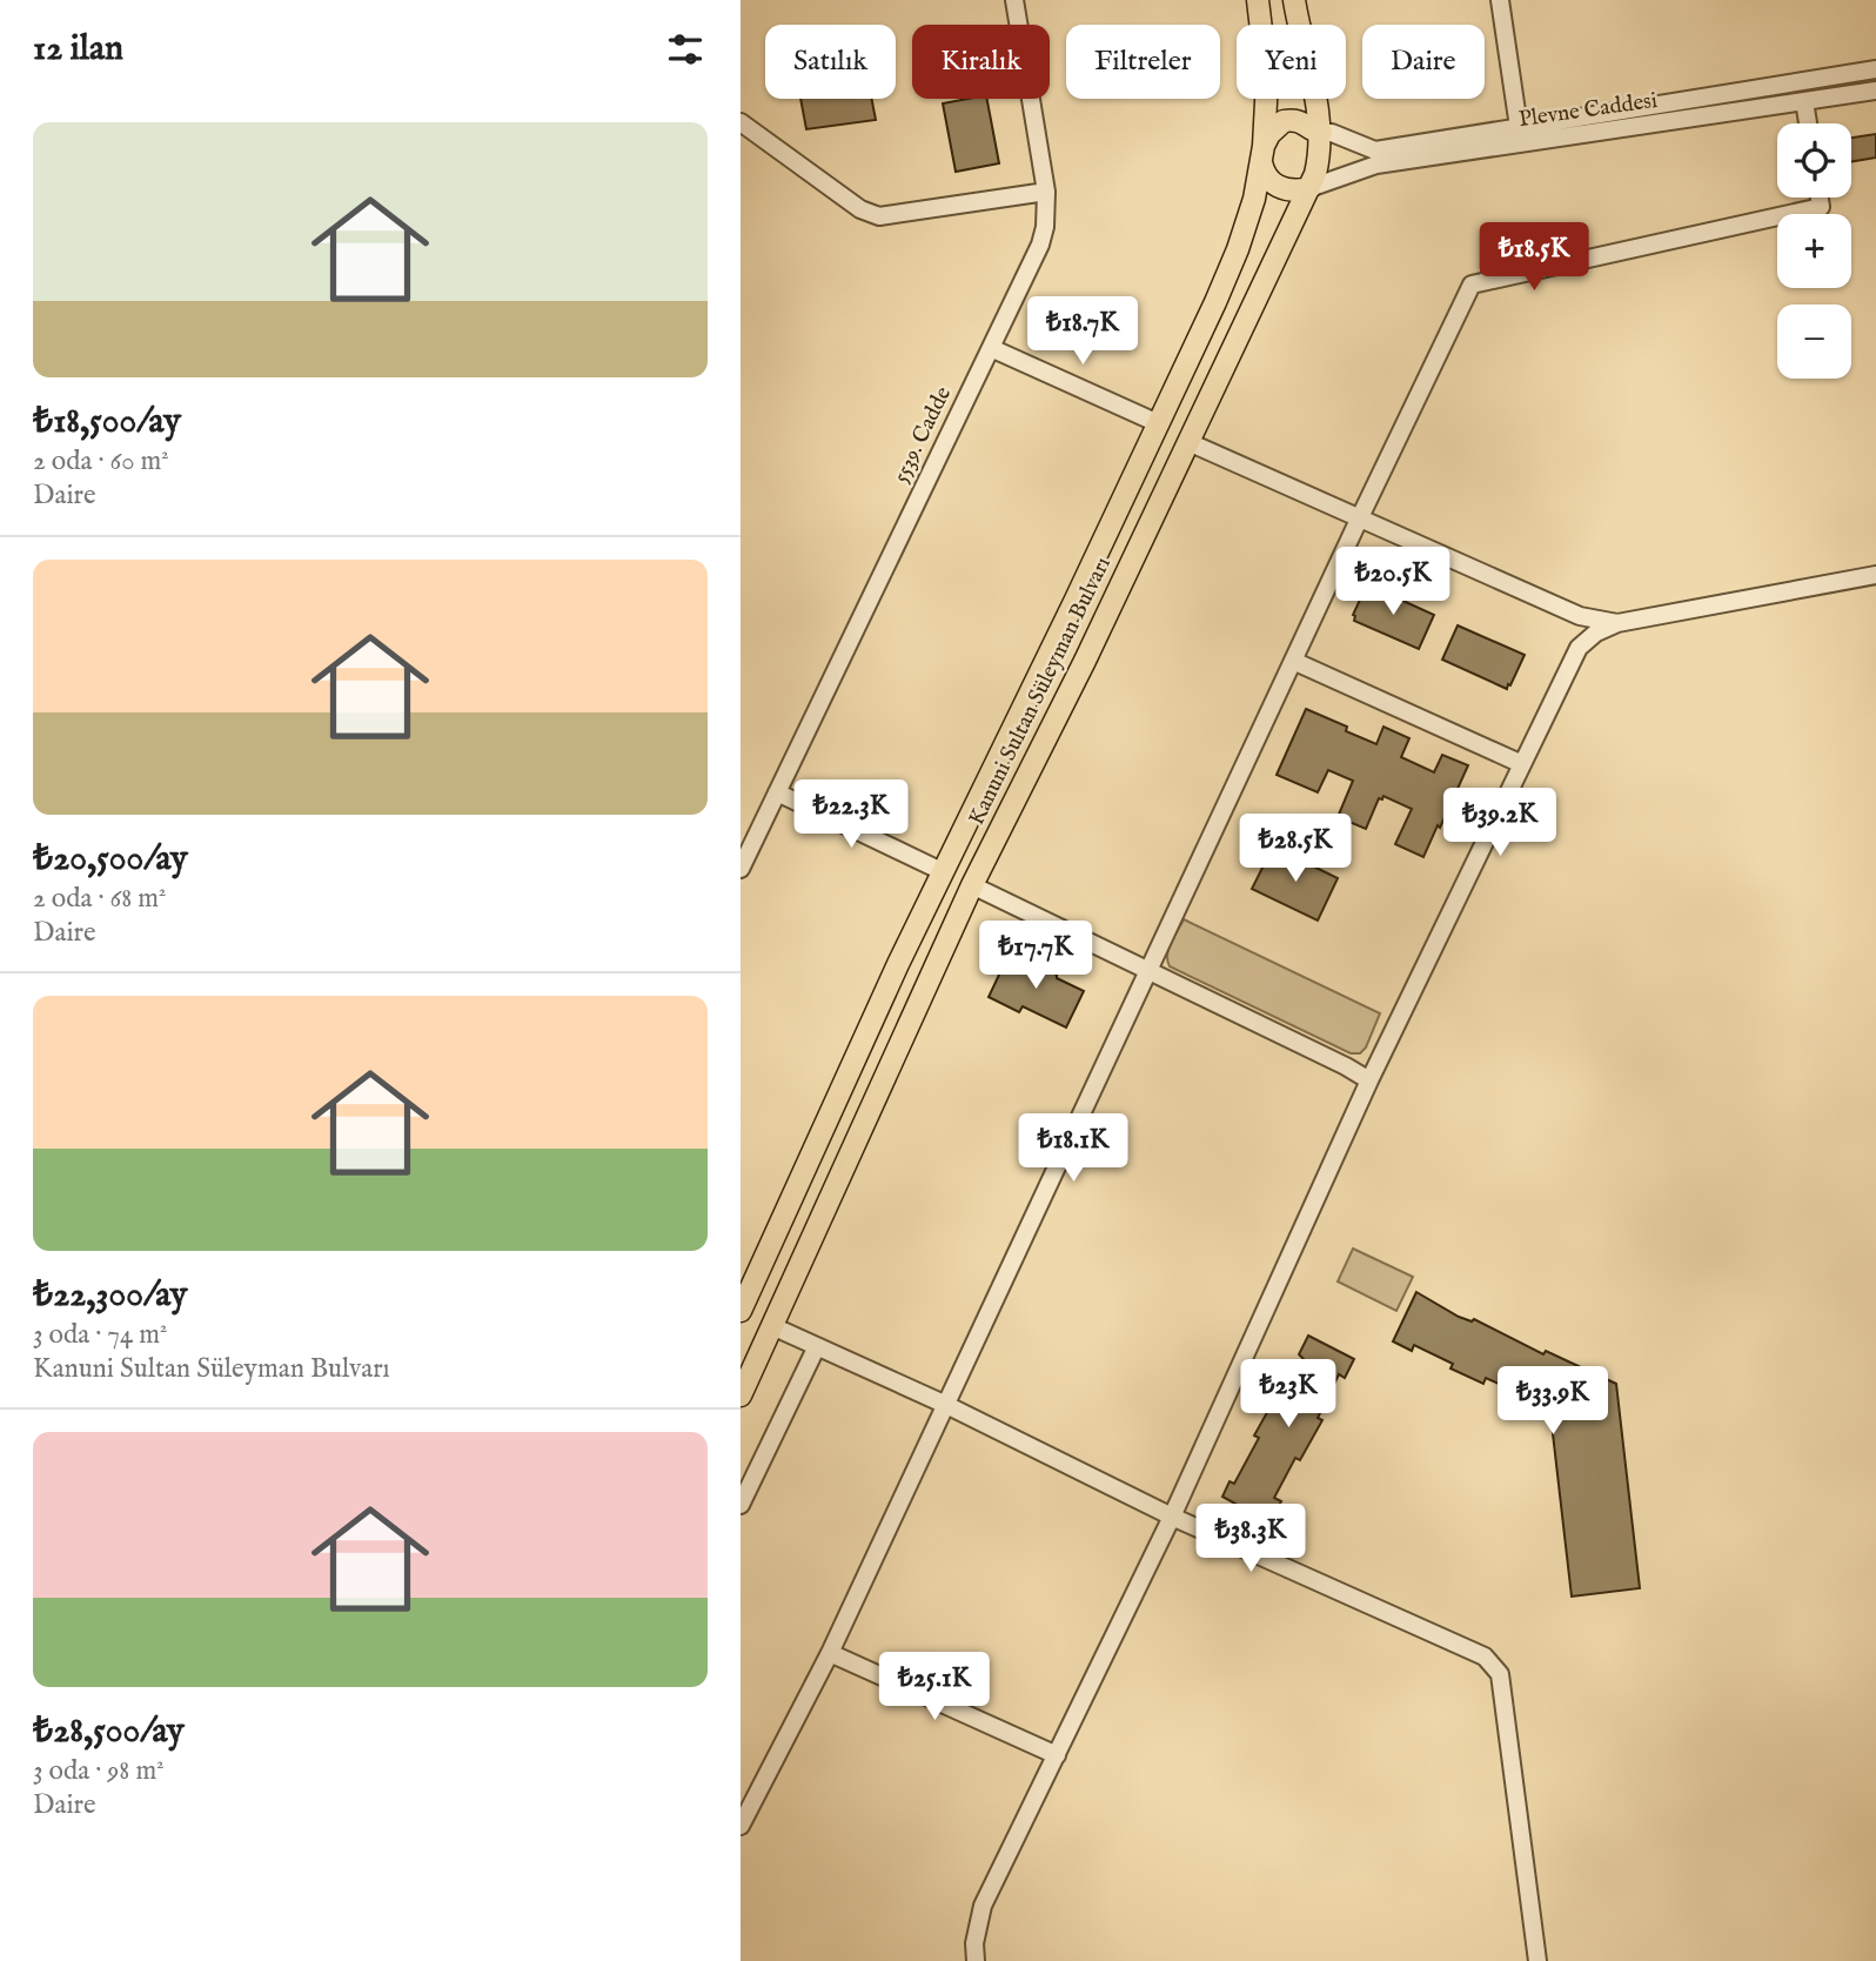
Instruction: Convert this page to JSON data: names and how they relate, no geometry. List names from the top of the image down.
{
  "streets": {
    "main road": ["Kanuni Sultan Süleyman Bulvarı"],
    "street": ["Plevne Caddesi", "5539. Cadde"]
  },
  "crossings": [
    ["Plevne Caddesi", "Kanuni Sultan Süleyman Bulvarı"]
  ],
  "page": {
    "heading": "12 ilan",
    "chip": [
      "Satılık",
      "Kiralık",
      "Filtreler",
      "Yeni",
      "Daire"
    ],
    "list": [
      {
        "name": "₺18,500/ay",
        "note": "2 oda · 60 m² · Daire"
      },
      {
        "name": "₺20,500/ay",
        "note": "2 oda · 68 m² · Daire"
      },
      {
        "name": "₺22,300/ay",
        "note": "3 oda · 74 m² · Kanuni Sultan Süleyman Bulvarı"
      },
      {
        "name": "₺28,500/ay",
        "note": "3 oda · 98 m² · Daire"
      }
    ],
    "map_buttons": ["+", "−"],
    "price": [
      "₺18.5K",
      "₺18.7K",
      "₺20.5K",
      "₺22.3K",
      "₺39.2K",
      "₺28.5K",
      "₺17.7K",
      "₺18.1K",
      "₺23K",
      "₺33.9K",
      "₺38.3K",
      "₺25.1K"
    ]
  }
}
